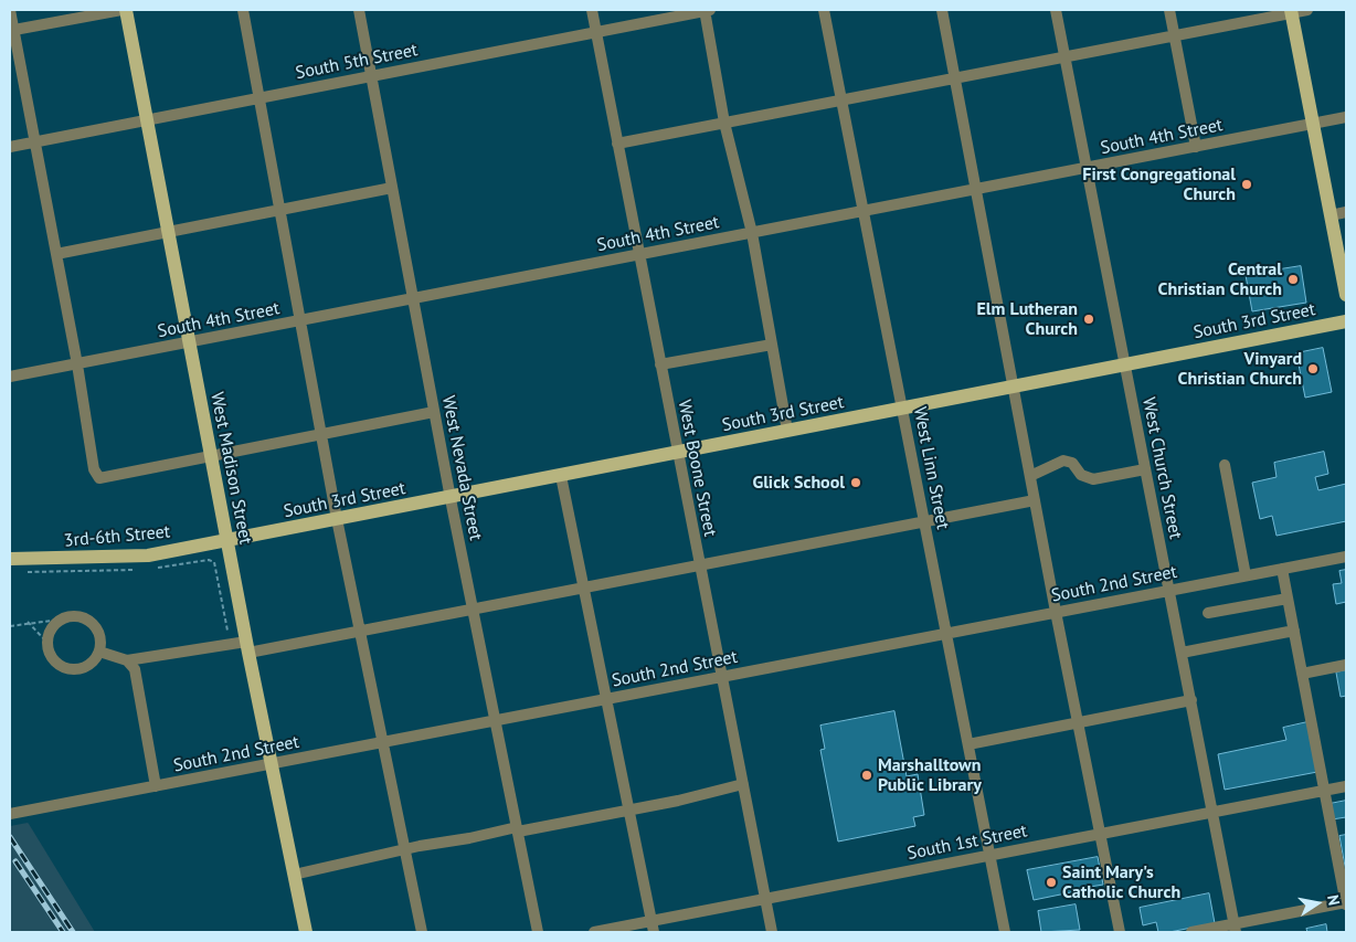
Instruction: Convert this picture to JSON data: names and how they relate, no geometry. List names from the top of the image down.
{
  "streets": {
    "main road": ["South 3rd Street", "West Madison Street", "3rd-6th Street"],
    "street": [
      "South 5th Street",
      "South 4th Street",
      "West Nevada Street",
      "West Boone Street",
      "West Linn Street",
      "West Church Street",
      "South 2nd Street",
      "South 1st Street"
    ]
  },
  "crossings": [
    ["South 5th Street", "West Madison Street"],
    ["South 5th Street", "West Nevada Street"],
    ["South 5th Street", "West Boone Street"],
    ["South 4th Street", "West Madison Street"],
    ["South 4th Street", "West Nevada Street"],
    ["South 4th Street", "West Boone Street"],
    ["South 4th Street", "West Linn Street"],
    ["South 4th Street", "West Church Street"],
    ["South 3rd Street", "West Madison Street"],
    ["South 3rd Street", "West Nevada Street"],
    ["South 3rd Street", "West Boone Street"],
    ["South 3rd Street", "West Linn Street"],
    ["South 3rd Street", "West Church Street"],
    ["South 3rd Street", "3rd-6th Street"],
    ["West Madison Street", "3rd-6th Street"],
    ["West Madison Street", "South 2nd Street"],
    ["West Nevada Street", "South 2nd Street"],
    ["West Boone Street", "South 2nd Street"],
    ["West Boone Street", "South 1st Street"],
    ["West Linn Street", "South 2nd Street"],
    ["West Linn Street", "South 1st Street"],
    ["West Church Street", "South 2nd Street"],
    ["West Church Street", "South 1st Street"]
  ],
  "places": [
    "First Congregational Church",
    "Central Christian Church",
    "Elm Lutheran Church",
    "Vinyard Christian Church",
    "Glick School",
    "Marshalltown Public Library",
    "Saint Mary's Catholic Church"
  ],
  "north": "right"
}
